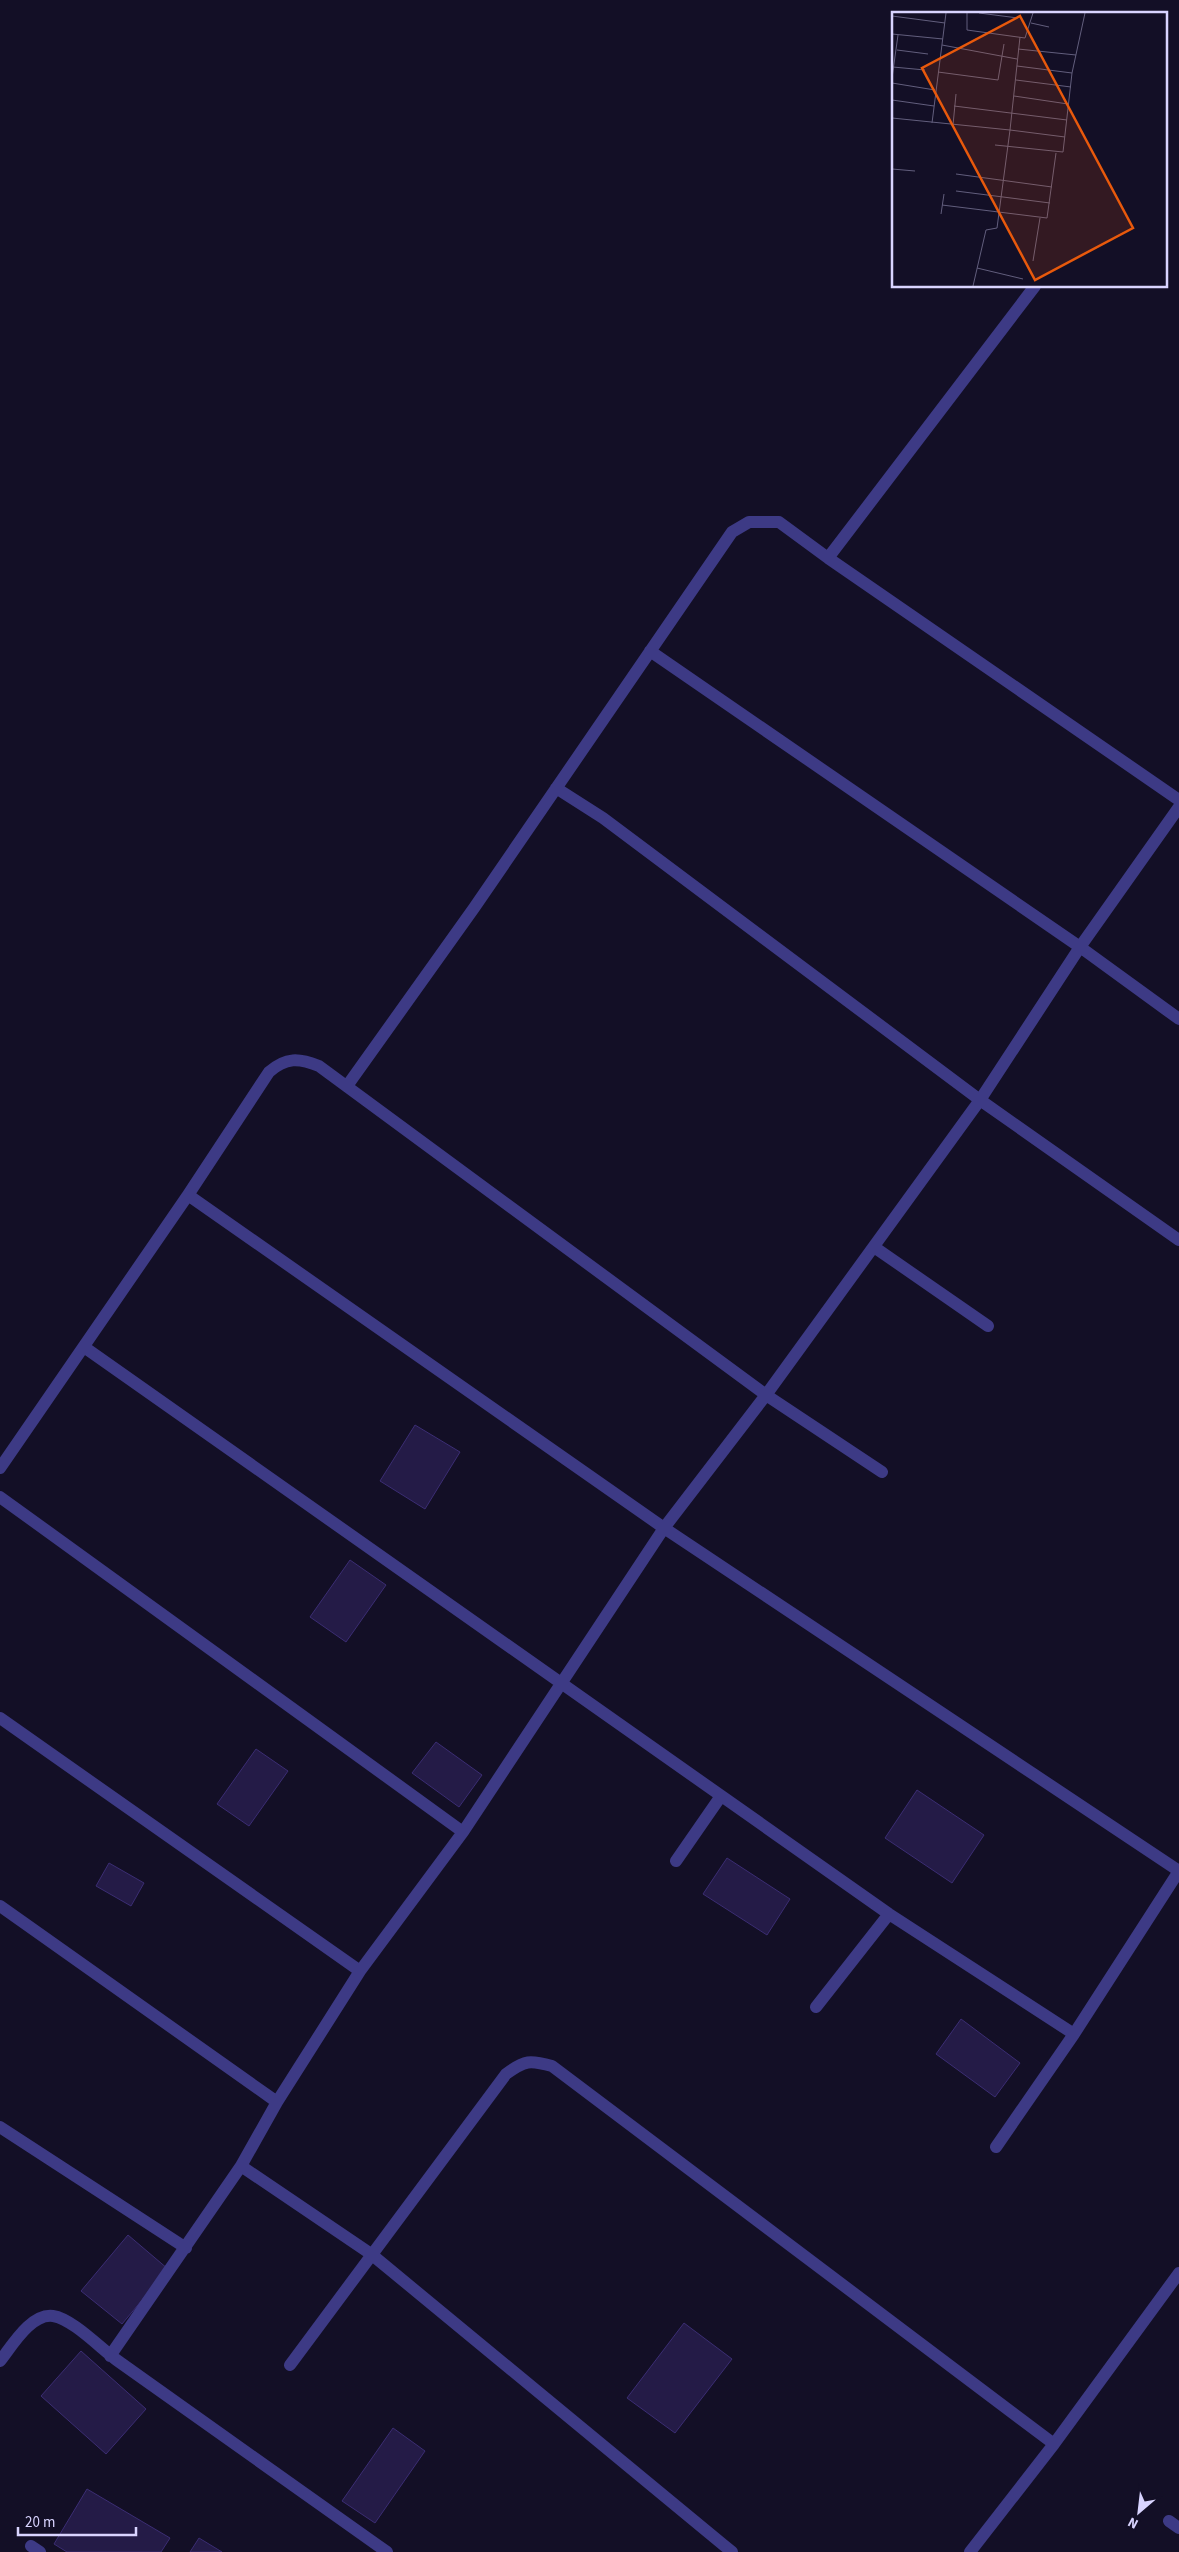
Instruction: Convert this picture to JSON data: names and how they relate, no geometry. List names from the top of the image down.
{
  "scale_bar": "20 m",
  "north": "bottom left"
}
